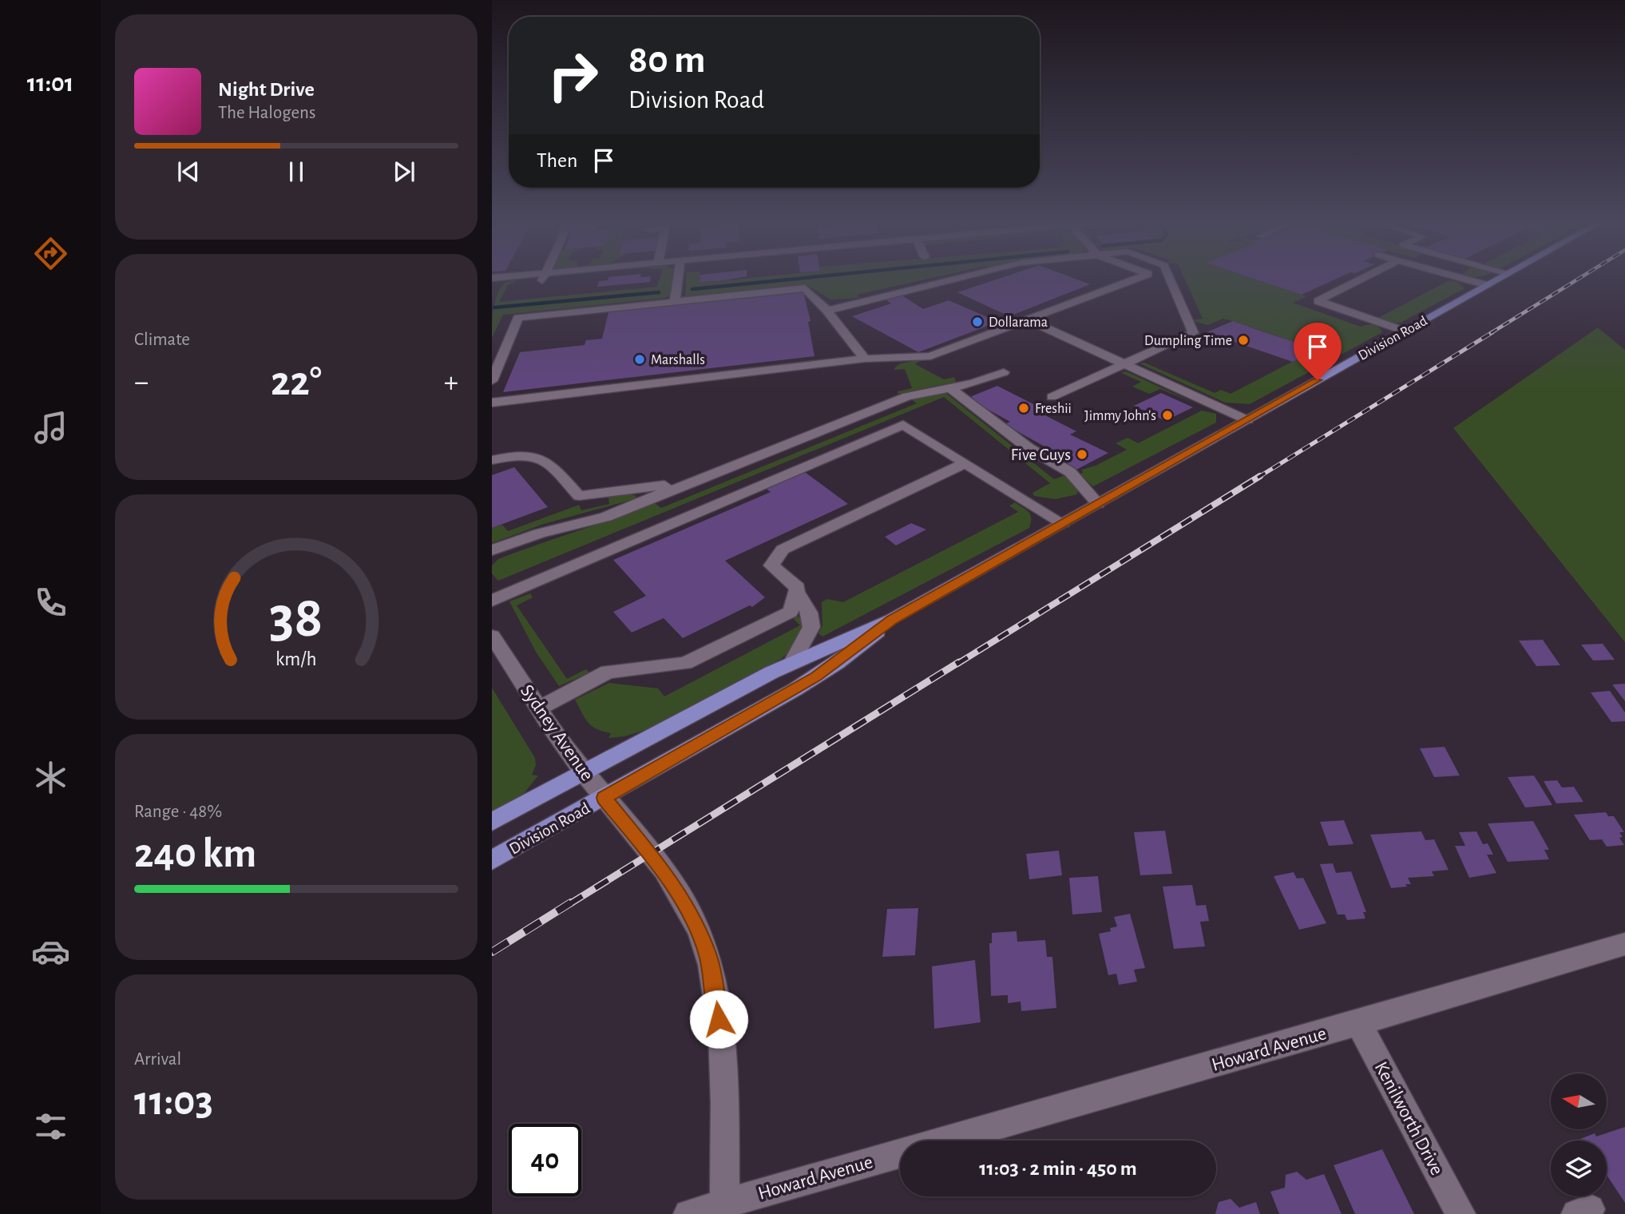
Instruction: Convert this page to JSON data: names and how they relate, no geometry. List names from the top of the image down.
{
  "streets": {
    "main road": ["Division Road"],
    "street": ["Sydney Avenue", "Howard Avenue", "Kenilworth Drive"]
  },
  "crossings": [
    ["Division Road", "Sydney Avenue"],
    ["Sydney Avenue", "Howard Avenue"],
    ["Howard Avenue", "Kenilworth Drive"]
  ],
  "places": [
    "Dollarama",
    "Dumpling Time",
    "Marshalls",
    "Freshii",
    "Jimmy John's",
    "Five Guys"
  ],
  "north": "left",
  "page": {
    "tabs": "11:01",
    "turn": ["80 m", "Division Road"],
    "song": ["Night Drive", "The Halogens"],
    "then": "Then",
    "tile": [
      "Climate",
      ["Range · 48%", "240 km"],
      ["Arrival", "11:03"]
    ],
    "heat": ["−", "22°", "+"],
    "limit": "40",
    "trip": "11:03 · 2 min · 450 m",
    "gauge": ["38", "km/h"]
  }
}
